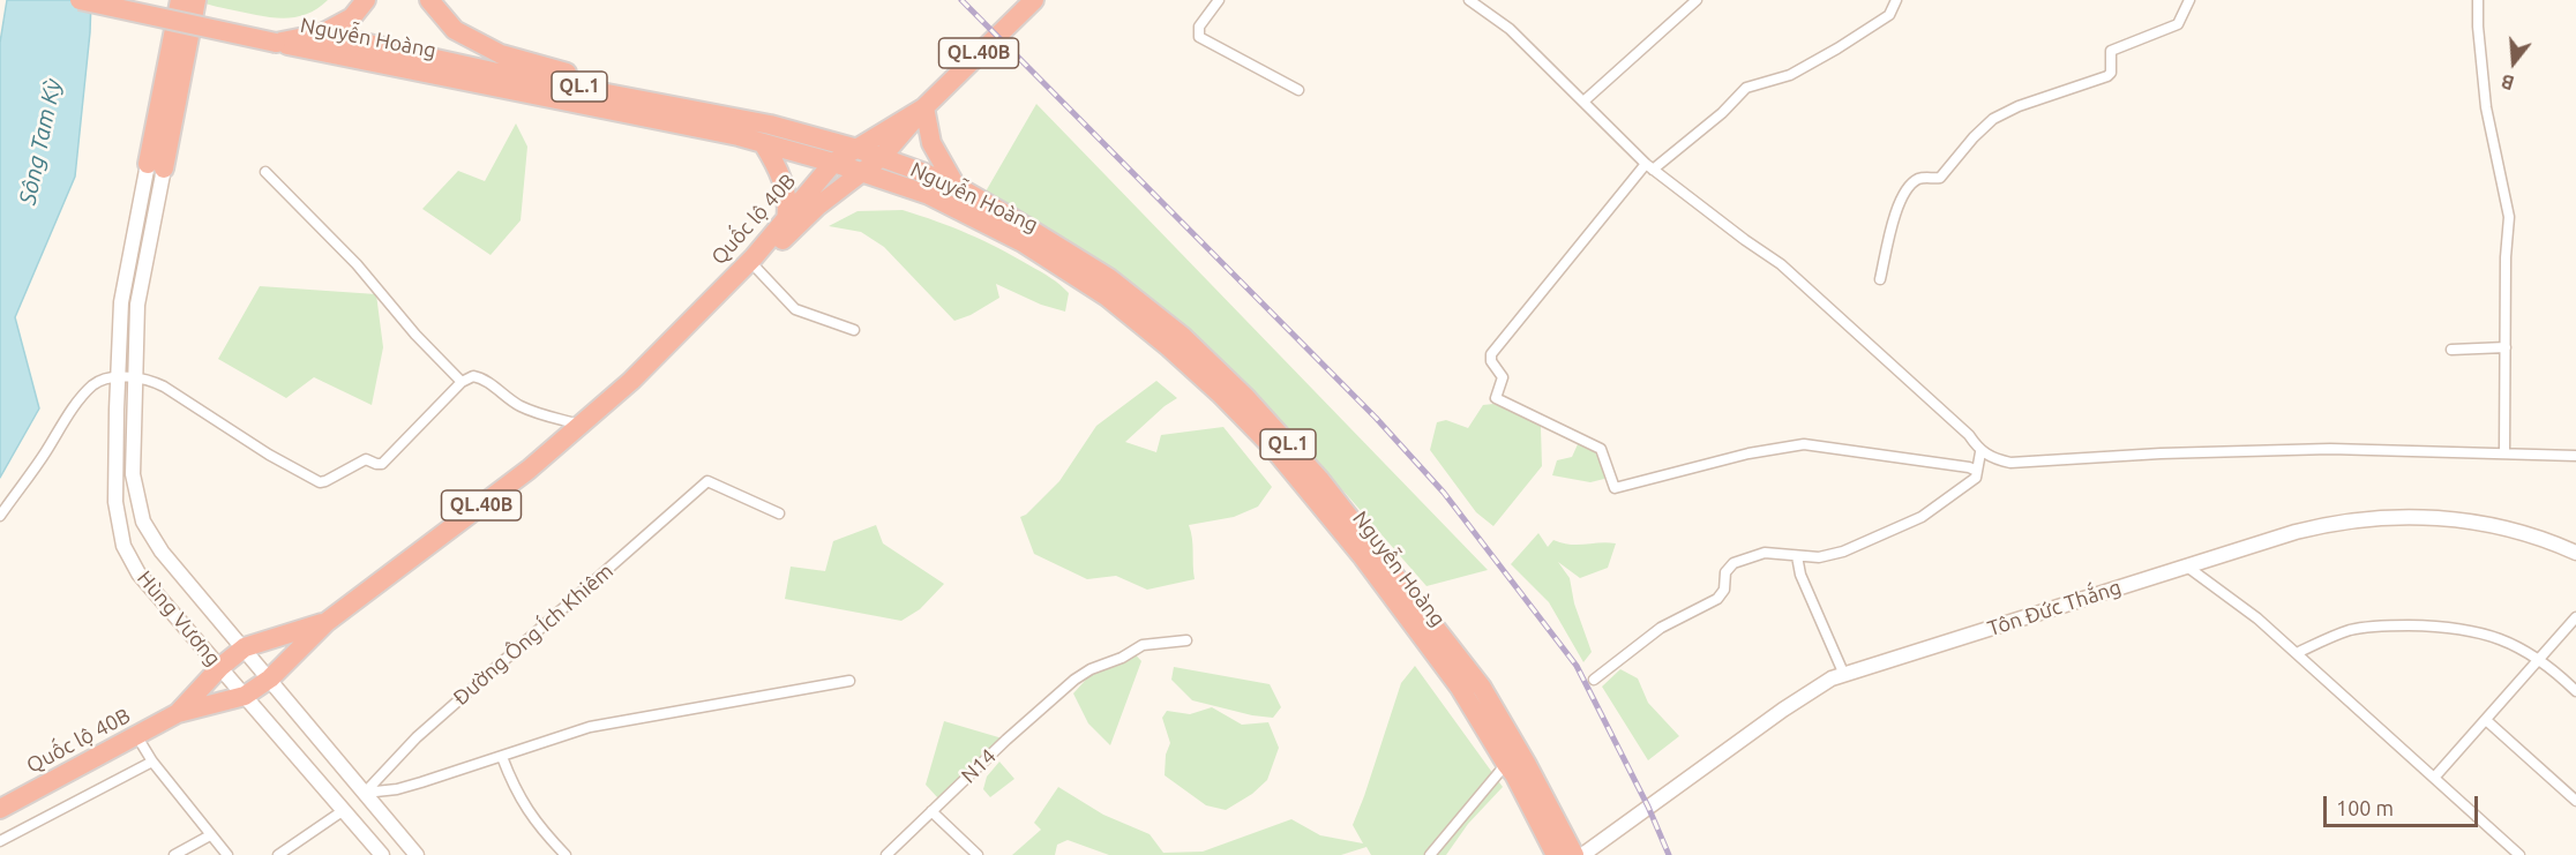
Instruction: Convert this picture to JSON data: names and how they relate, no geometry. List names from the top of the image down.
{
  "streets": {
    "highway": [
      "Nguyễn Hoàng",
      "QL.40B",
      "QL.1",
      "Quốc lộ 40B"
    ],
    "main road": ["Tôn Đức Thắng", "Hùng Vương"],
    "street": ["Đường Ông Ích Khiêm", "N14"]
  },
  "crossings": [
    ["Nguyễn Hoàng", "QL.1"],
    ["Nguyễn Hoàng", "Quốc lộ 40B"],
    ["Hùng Vương", "Đường Ông Ích Khiêm"]
  ],
  "water": ["Sông Tam Kỳ"],
  "scale_bar": "100 m",
  "north": "bottom"
}
